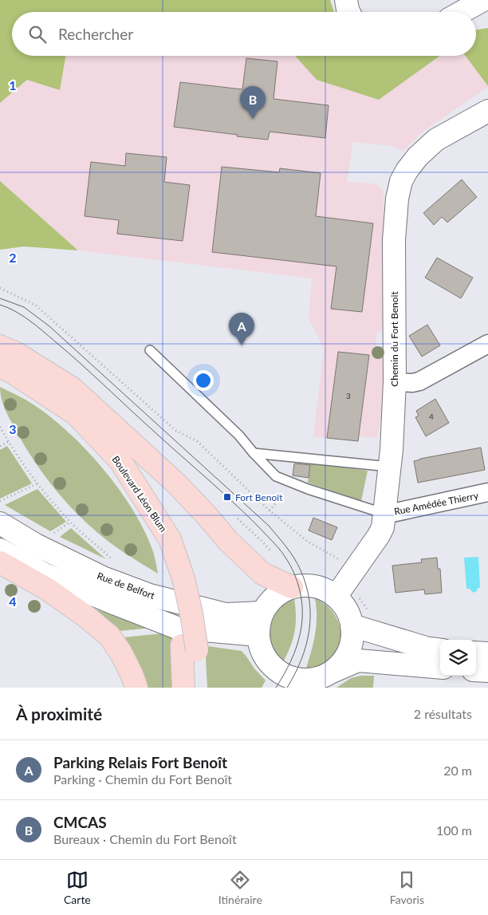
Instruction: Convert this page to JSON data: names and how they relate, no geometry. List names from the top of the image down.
{
  "streets": {
    "main road": ["Chemin du Fort Benoît", "Boulevard Léon Blum", "Rue de Belfort"],
    "street": ["Rue Amédée Thierry"]
  },
  "crossings": [
    ["Chemin du Fort Benoît", "Rue Amédée Thierry"],
    ["Chemin du Fort Benoît", "Rue de Belfort"]
  ],
  "places": {
    "transit": ["Fort Benoît"]
  },
  "house_numbers": ["3", "4"],
  "page": {
    "search": "Rechercher",
    "pins": ["B", "A"],
    "heading": ["À proximité", "2 résultats"],
    "list": [
      {
        "mark": "A",
        "name": "Parking Relais Fort Benoît",
        "note": "Parking · Chemin du Fort Benoît",
        "value": "20 m"
      },
      {
        "mark": "B",
        "name": "CMCAS",
        "note": "Bureaux · Chemin du Fort Benoît",
        "value": "100 m"
      }
    ],
    "nav": ["Carte", "Itinéraire", "Favoris"]
  },
  "grid": {
    "rows": [
      "1",
      "2",
      "3",
      "4"
    ]
  }
}
